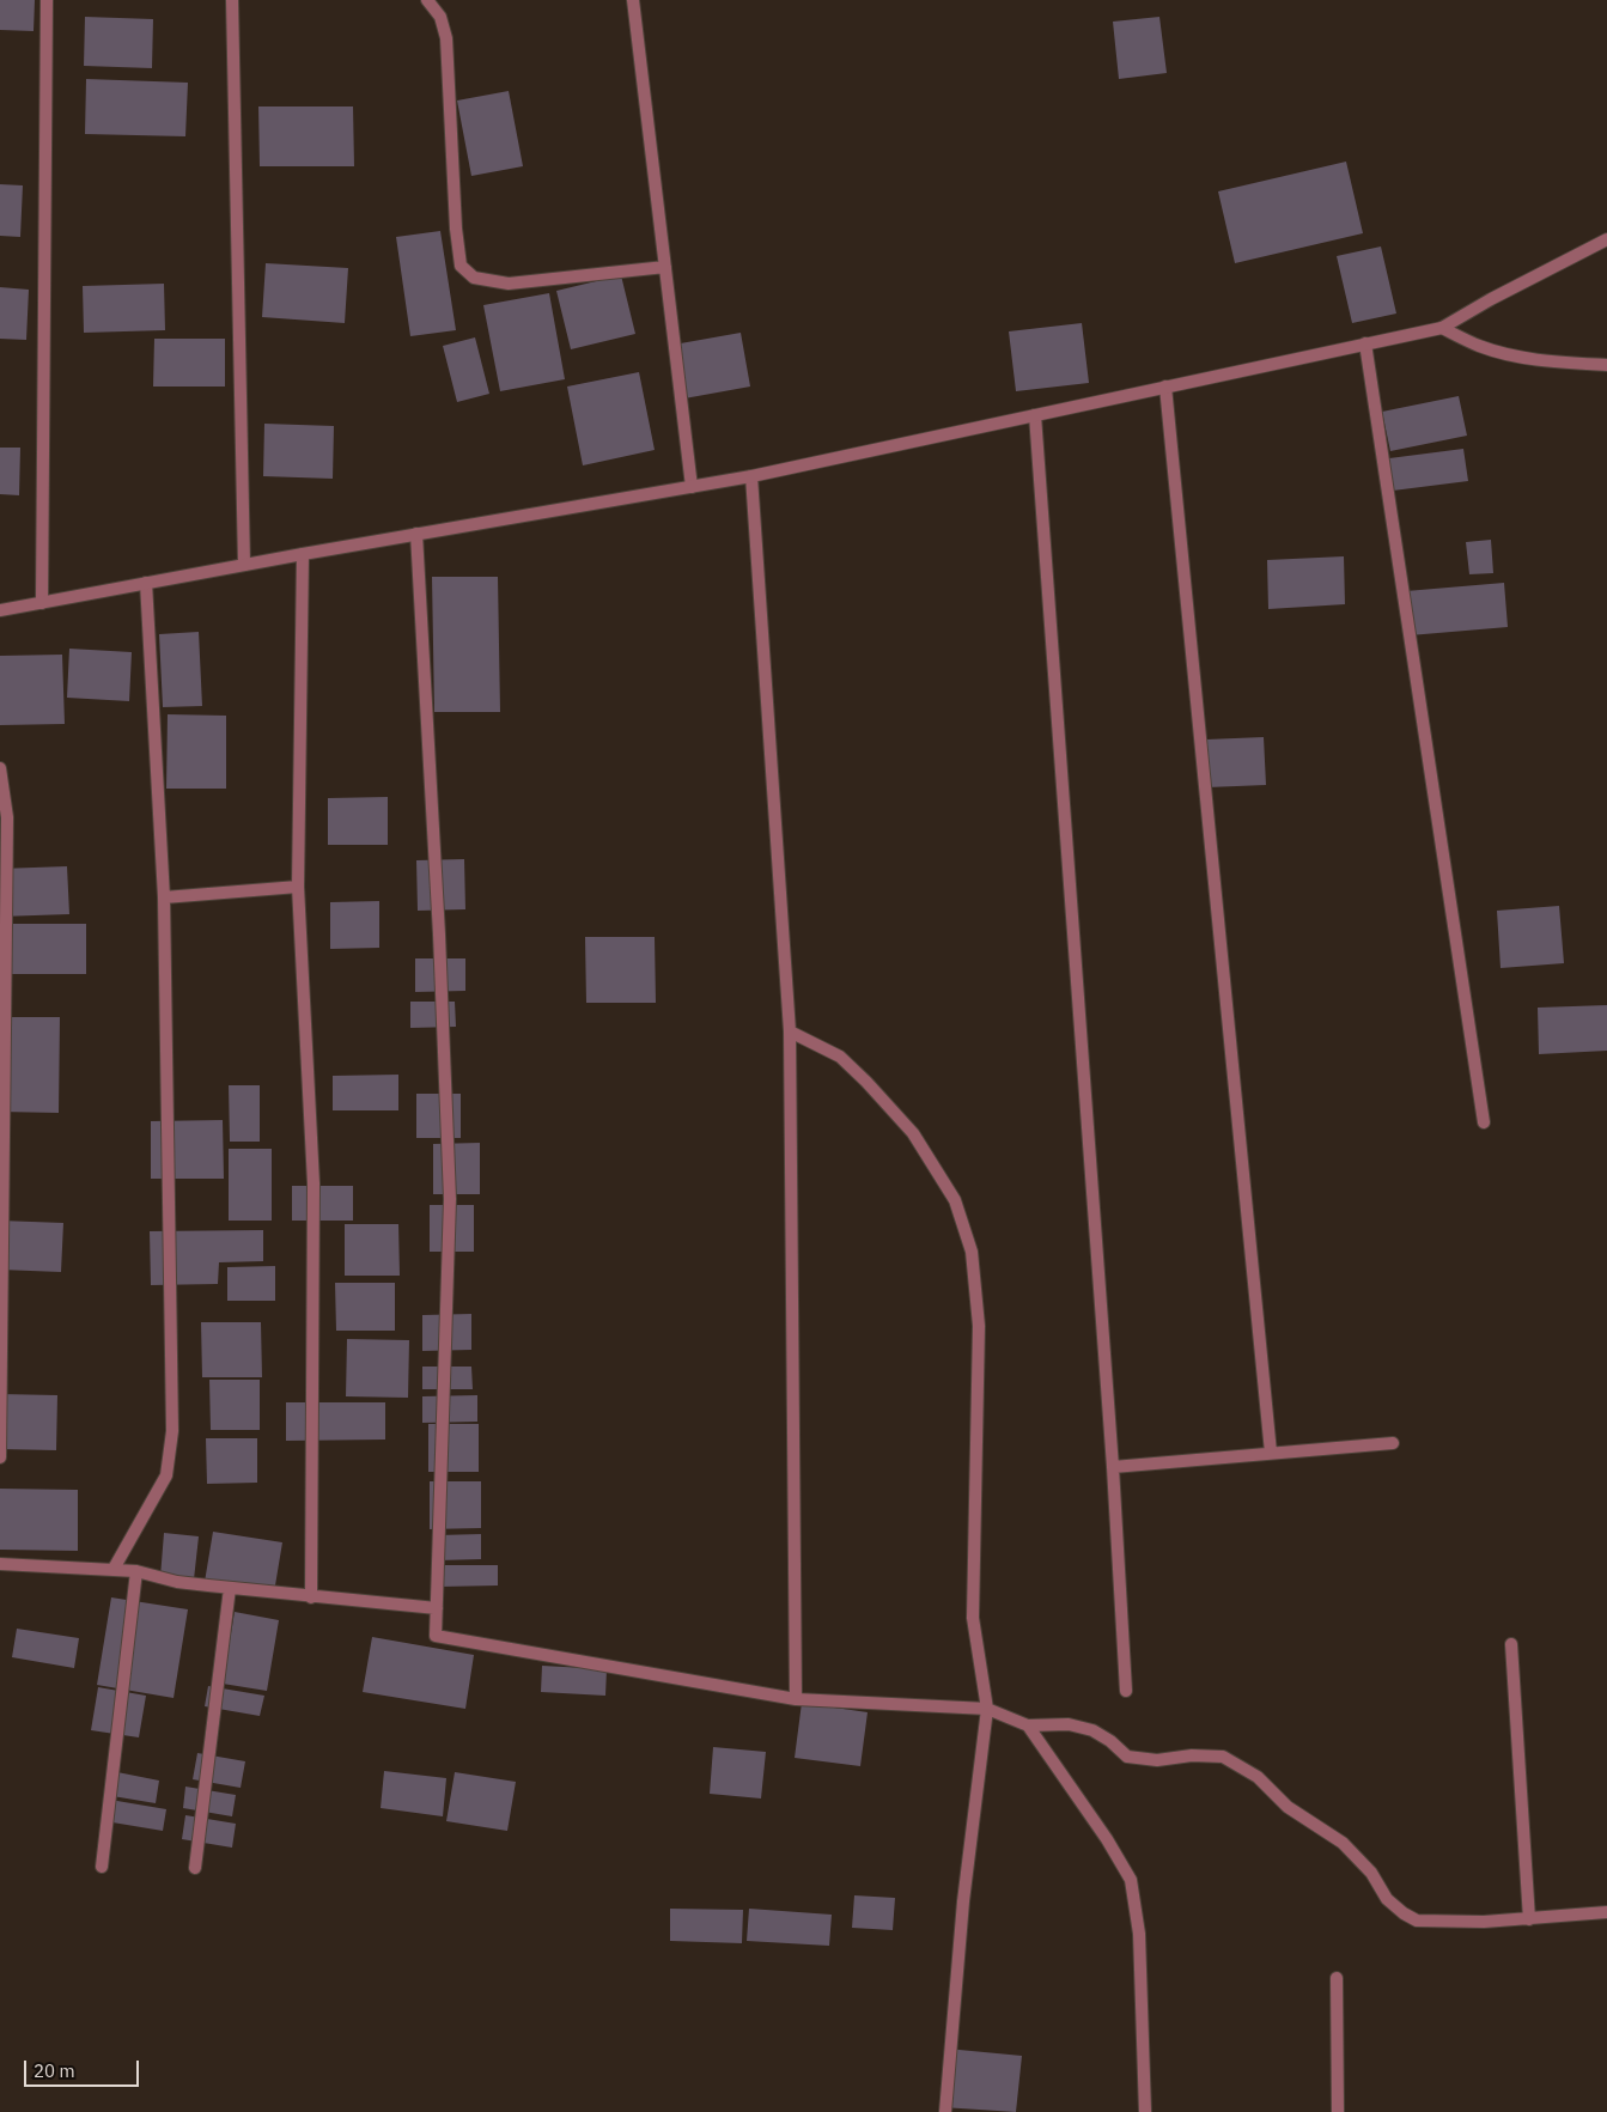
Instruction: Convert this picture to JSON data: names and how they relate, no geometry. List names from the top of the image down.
{
  "scale_bar": "20 m"
}
